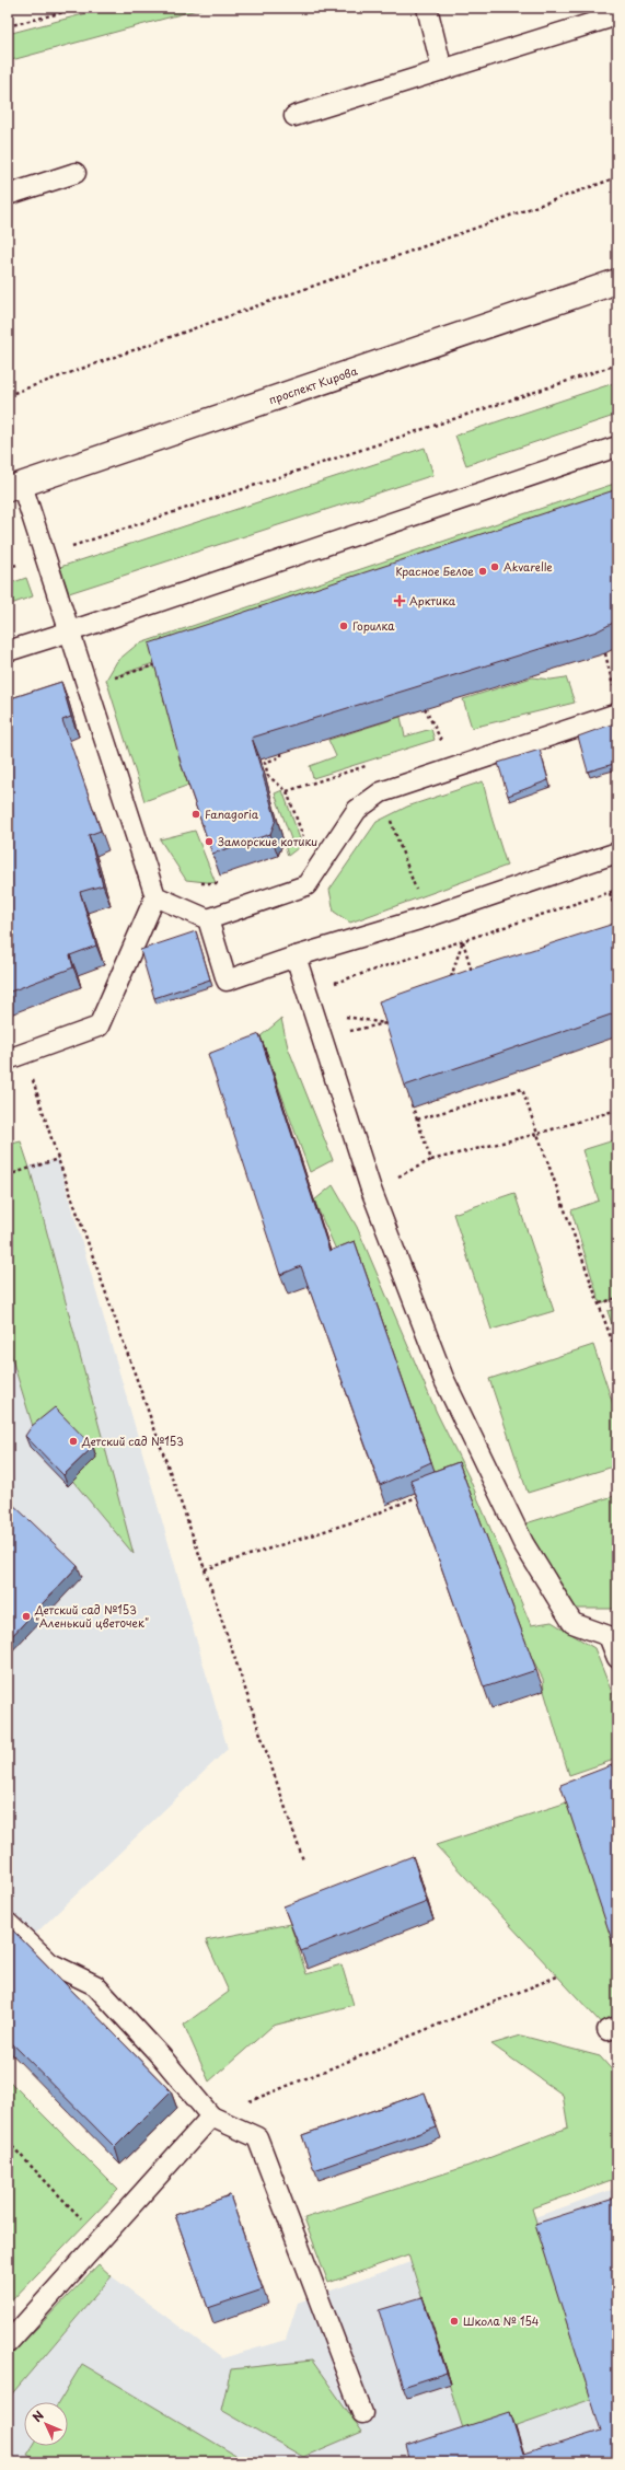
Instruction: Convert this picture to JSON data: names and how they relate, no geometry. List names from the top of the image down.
{
  "streets": {
    "street": ["проспект Кирова"]
  },
  "places": {
    "other": [
      "Akvarelle",
      "Красное Белое",
      "Горилка",
      "Fanagoria",
      "Заморские котики",
      "Детский сад №153",
      "Детский сад №153 \"Аленький цветочек\"",
      "Школа № 154"
    ],
    "health": ["Арктика"]
  },
  "north": "top left"
}
